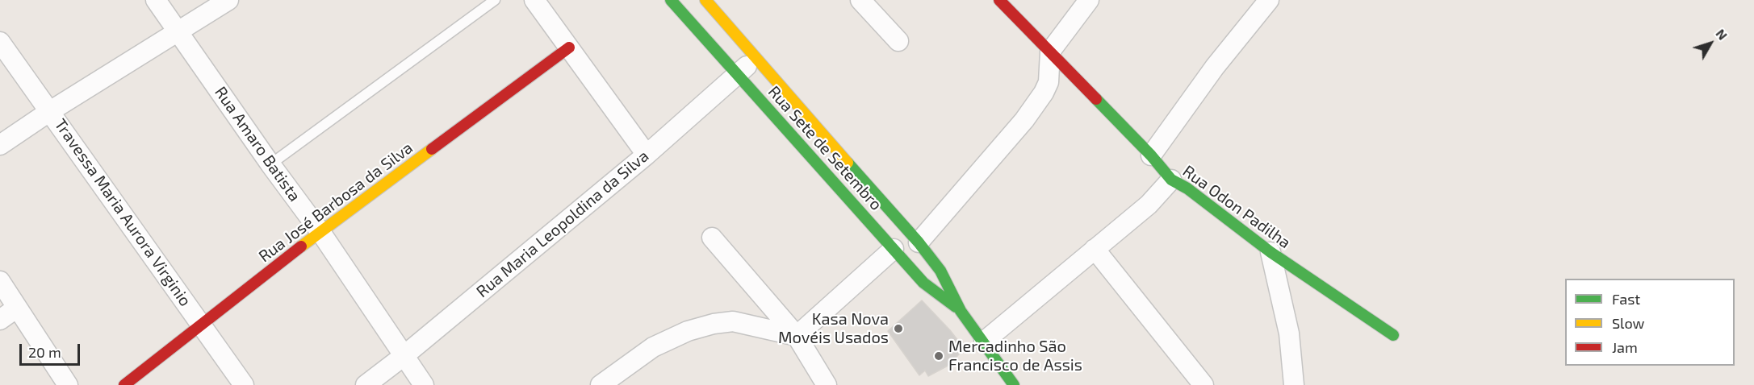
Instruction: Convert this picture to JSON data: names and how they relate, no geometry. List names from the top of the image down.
{
  "streets": {
    "street": [
      "Rua Amaro Batista",
      "Rua Sete de Setembro",
      "Rua José Barbosa da Silva",
      "Rua Odon Padilha",
      "Travessa Maria Aurora Virginio",
      "Rua Maria Leopoldina da Silva"
    ]
  },
  "crossings": [
    ["Rua Amaro Batista", "Rua José Barbosa da Silva"],
    ["Rua Amaro Batista", "Rua Maria Leopoldina da Silva"],
    ["Rua Sete de Setembro", "Rua Maria Leopoldina da Silva"],
    ["Rua José Barbosa da Silva", "Travessa Maria Aurora Virginio"]
  ],
  "places": ["Kasa Nova Movéis Usados", "Mercadinho São Francisco de Assis"],
  "legend": ["Fast", "Slow", "Jam"],
  "scale_bar": "20 m",
  "north": "top right"
}
